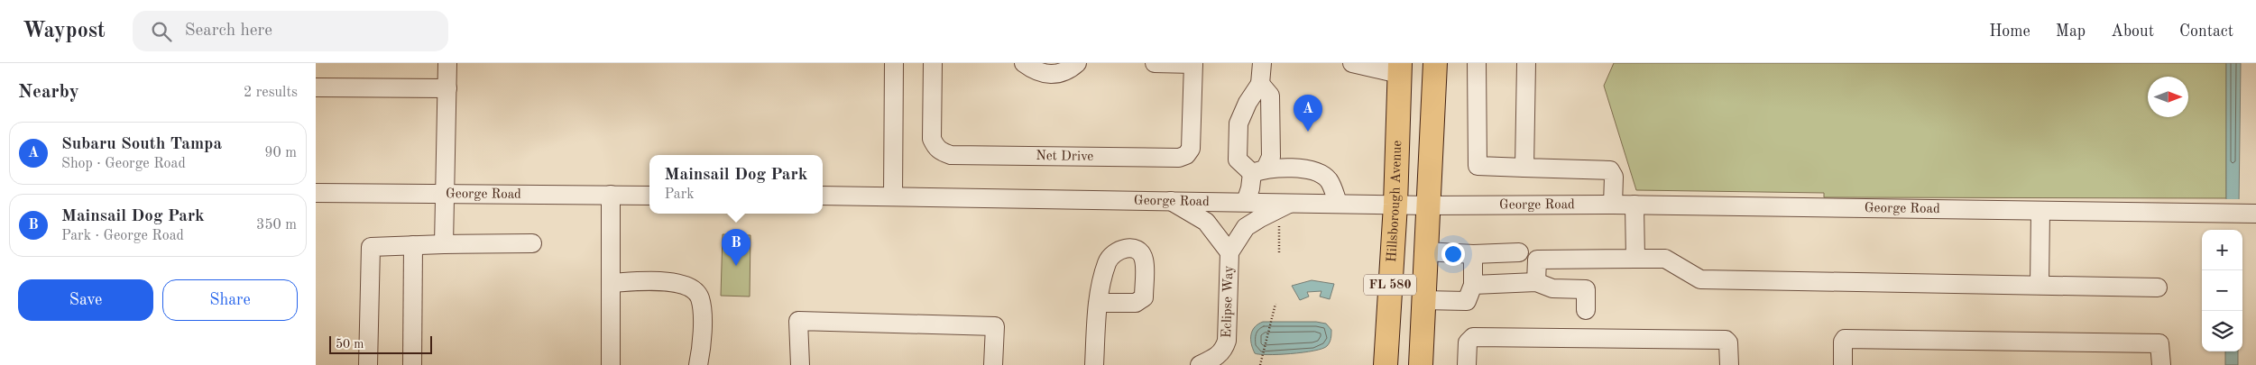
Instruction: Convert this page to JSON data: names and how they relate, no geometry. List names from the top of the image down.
{
  "streets": {
    "main road": ["Hillsborough Avenue", "FL 580"],
    "street": ["Net Drive", "George Road", "Eclipse Way"]
  },
  "crossings": [
    ["George Road", "Hillsborough Avenue"],
    ["George Road", "FL 580"]
  ],
  "scale_bar": "50 m",
  "north": "right",
  "page": {
    "header": "Waypost",
    "search": "Search here",
    "nav": [
      "Home",
      "Map",
      "About",
      "Contact"
    ],
    "heading": ["Nearby", "2 results"],
    "pins": ["A", "B"],
    "list": [
      {
        "mark": "A",
        "name": "Subaru South Tampa",
        "note": "Shop · George Road",
        "value": "90 m"
      },
      {
        "mark": "B",
        "name": "Mainsail Dog Park",
        "note": "Park · George Road",
        "value": "350 m"
      }
    ],
    "popup": ["Mainsail Dog Park", "Park"],
    "map_buttons": ["+", "−"],
    "buttons": ["Save", "Share"],
    "scale": "50 m"
  }
}
